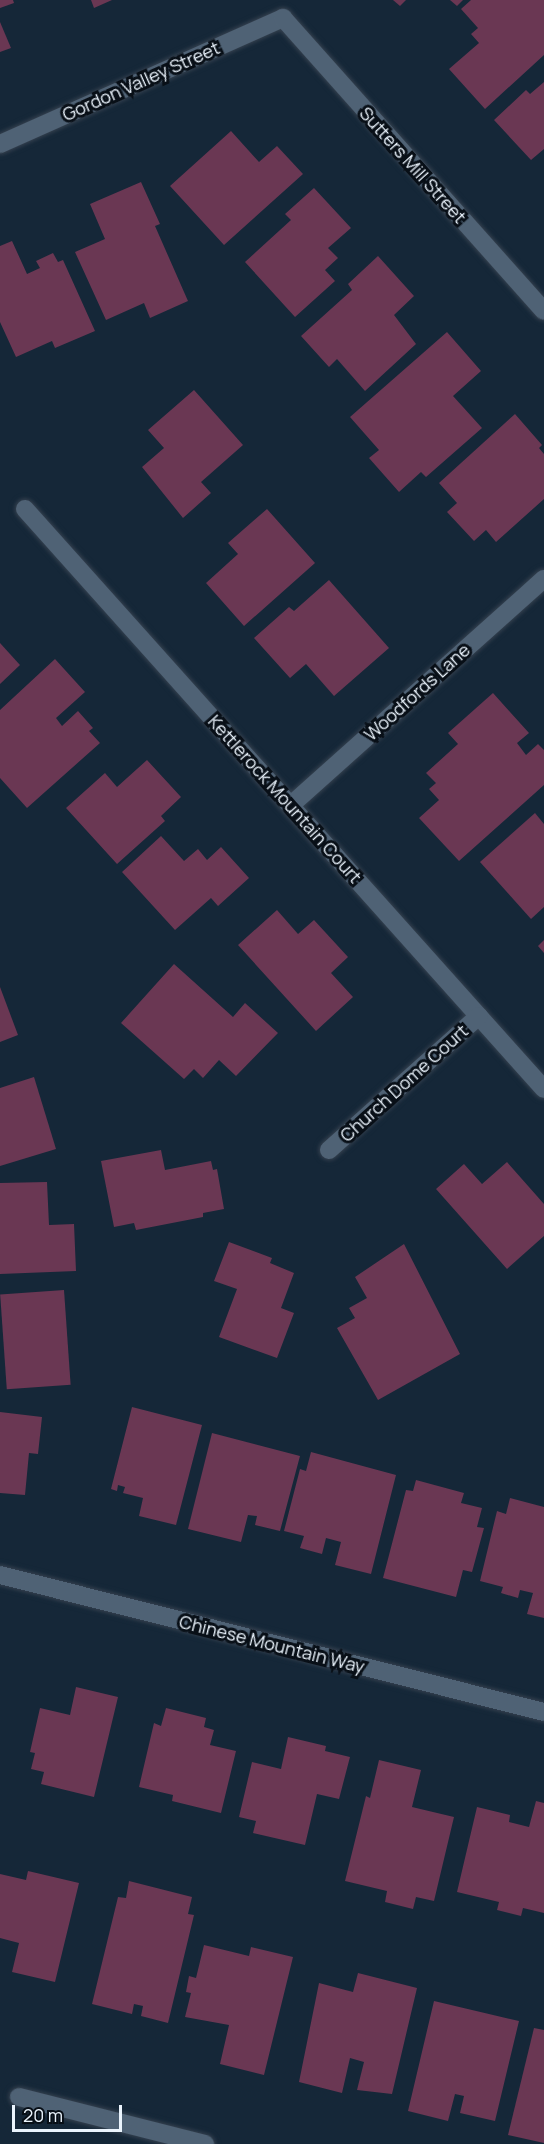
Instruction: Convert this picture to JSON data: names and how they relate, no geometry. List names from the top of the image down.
{
  "streets": {
    "street": [
      "Gordon Valley Street",
      "Sutters Mill Street",
      "Woodfords Lane",
      "Kettlerock Mountain Court",
      "Church Dome Court",
      "Chinese Mountain Way"
    ]
  },
  "crossings": [
    ["Gordon Valley Street", "Sutters Mill Street"],
    ["Woodfords Lane", "Kettlerock Mountain Court"],
    ["Kettlerock Mountain Court", "Church Dome Court"]
  ],
  "scale_bar": "20 m"
}
